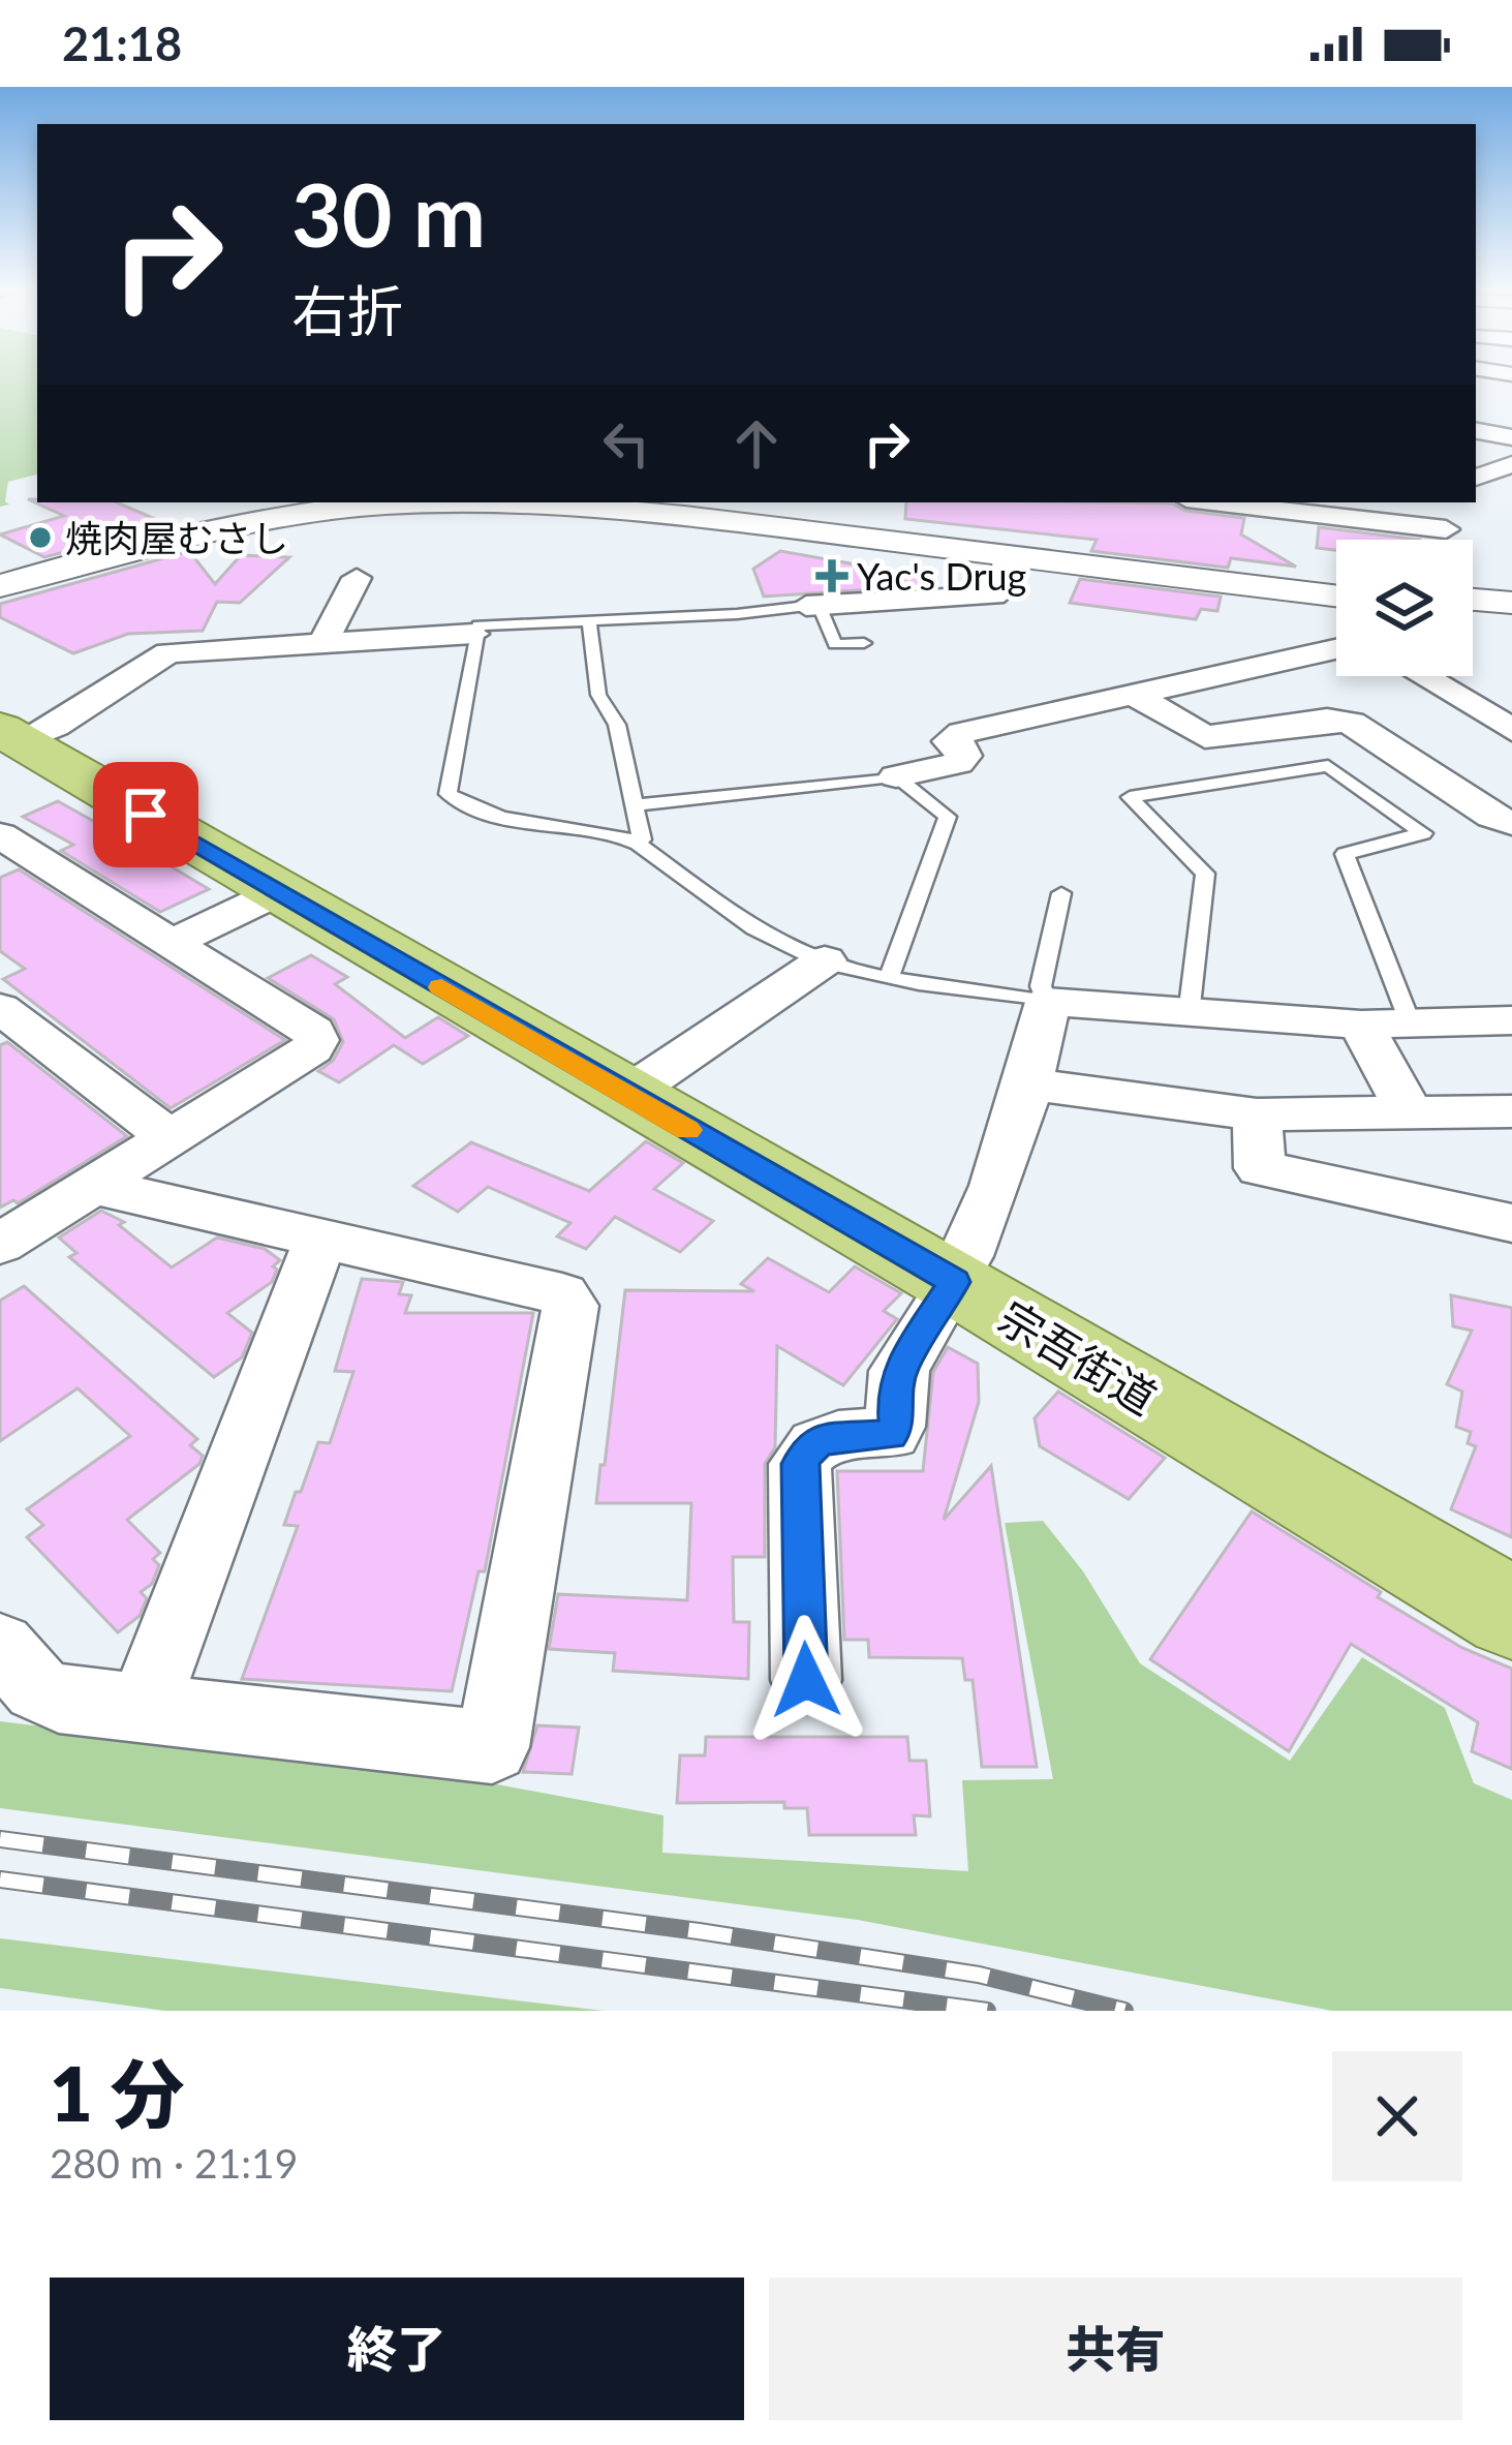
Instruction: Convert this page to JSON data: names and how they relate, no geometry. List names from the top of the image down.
{
  "streets": {
    "highway": ["宗吾街道"]
  },
  "places": {
    "other": ["焼肉屋むさし"],
    "health": ["Yac's Drug"]
  },
  "page": {
    "status": "21:18",
    "turn": ["30 m", "右折"],
    "heading": ["1 分", "280 m · 21:19"],
    "buttons": ["終了", "共有"]
  }
}
